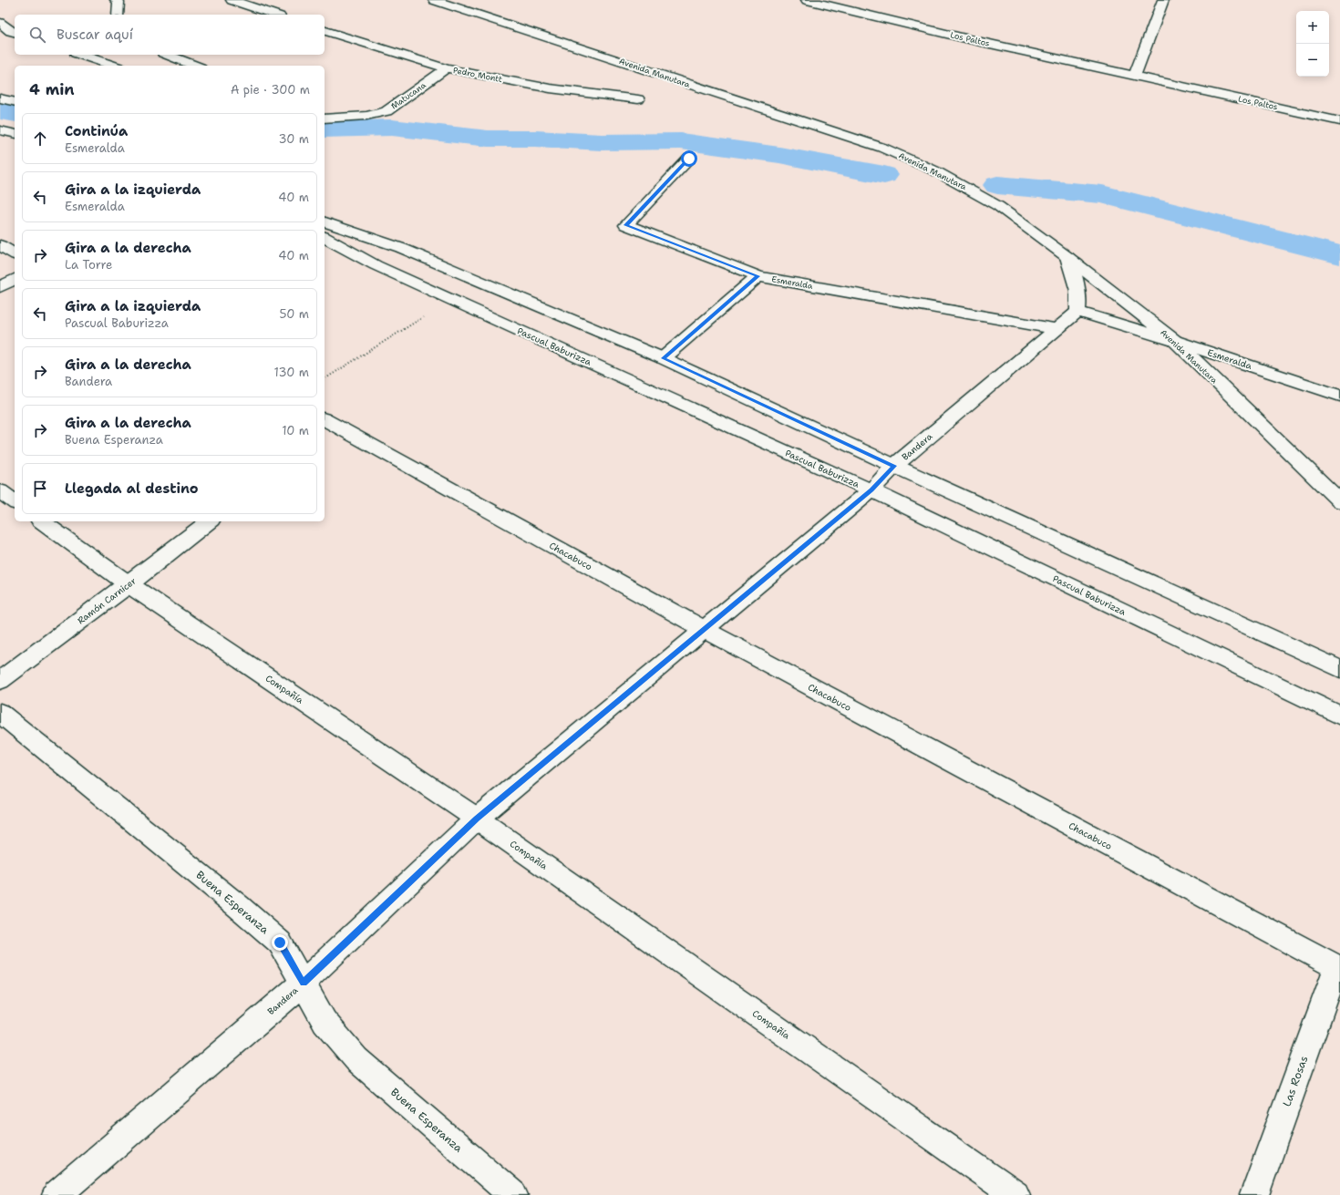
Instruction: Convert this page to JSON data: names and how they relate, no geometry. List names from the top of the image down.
{
  "streets": {
    "street": [
      "Los Paltos",
      "Avenida Manutara",
      "Pedro Montt",
      "Matucana",
      "Esmeralda",
      "Pascual Baburizza",
      "Bandera",
      "Chacabuco",
      "Ramón Carnicer",
      "Compañía",
      "Buena Esperanza",
      "Las Rosas"
    ]
  },
  "crossings": [
    ["Avenida Manutara", "Esmeralda"],
    ["Pedro Montt", "Matucana"],
    ["Esmeralda", "Bandera"],
    ["Pascual Baburizza", "Bandera"],
    ["Bandera", "Chacabuco"],
    ["Bandera", "Compañía"],
    ["Bandera", "Buena Esperanza"],
    ["Chacabuco", "Las Rosas"],
    ["Ramón Carnicer", "Compañía"]
  ],
  "page": {
    "map_buttons": ["+", "−"],
    "search": "Buscar aquí",
    "heading": ["4 min", "A pie · 300 m"],
    "list": [
      ["Continúa", "Esmeralda", "30 m"],
      ["Gira a la izquierda", "Esmeralda", "40 m"],
      ["Gira a la derecha", "La Torre", "40 m"],
      ["Gira a la izquierda", "Pascual Baburizza", "50 m"],
      ["Gira a la derecha", "Bandera", "130 m"],
      ["Gira a la derecha", "Buena Esperanza", "10 m"],
      "Llegada al destino"
    ]
  }
}
